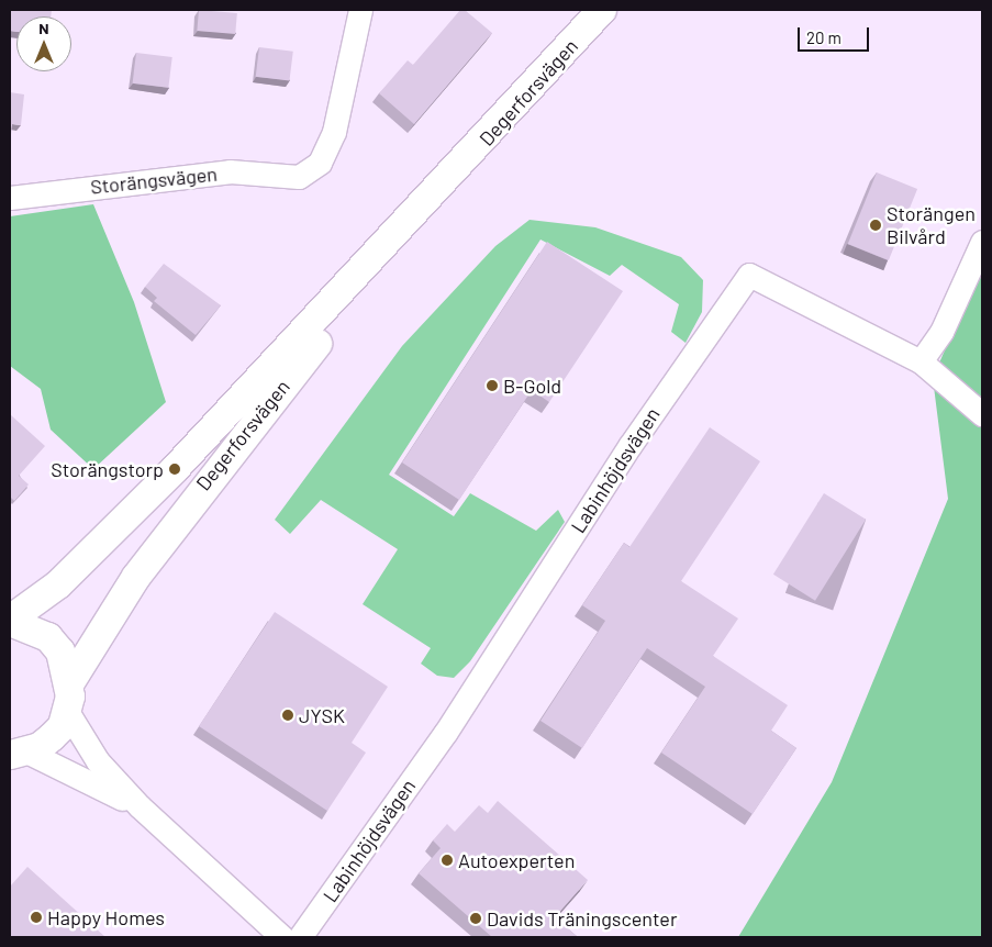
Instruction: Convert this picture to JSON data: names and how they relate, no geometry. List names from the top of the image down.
{
  "streets": {
    "main road": ["Degerforsvägen"],
    "street": ["Storängsvägen", "Labinhöjdsvägen"]
  },
  "places": [
    "Storängen Bilvård",
    "B-Gold",
    "Storängstorp",
    "JYSK",
    "Autoexperten",
    "Happy Homes",
    "Davids Träningscenter"
  ],
  "scale_bar": "20 m",
  "north": "top"
}
